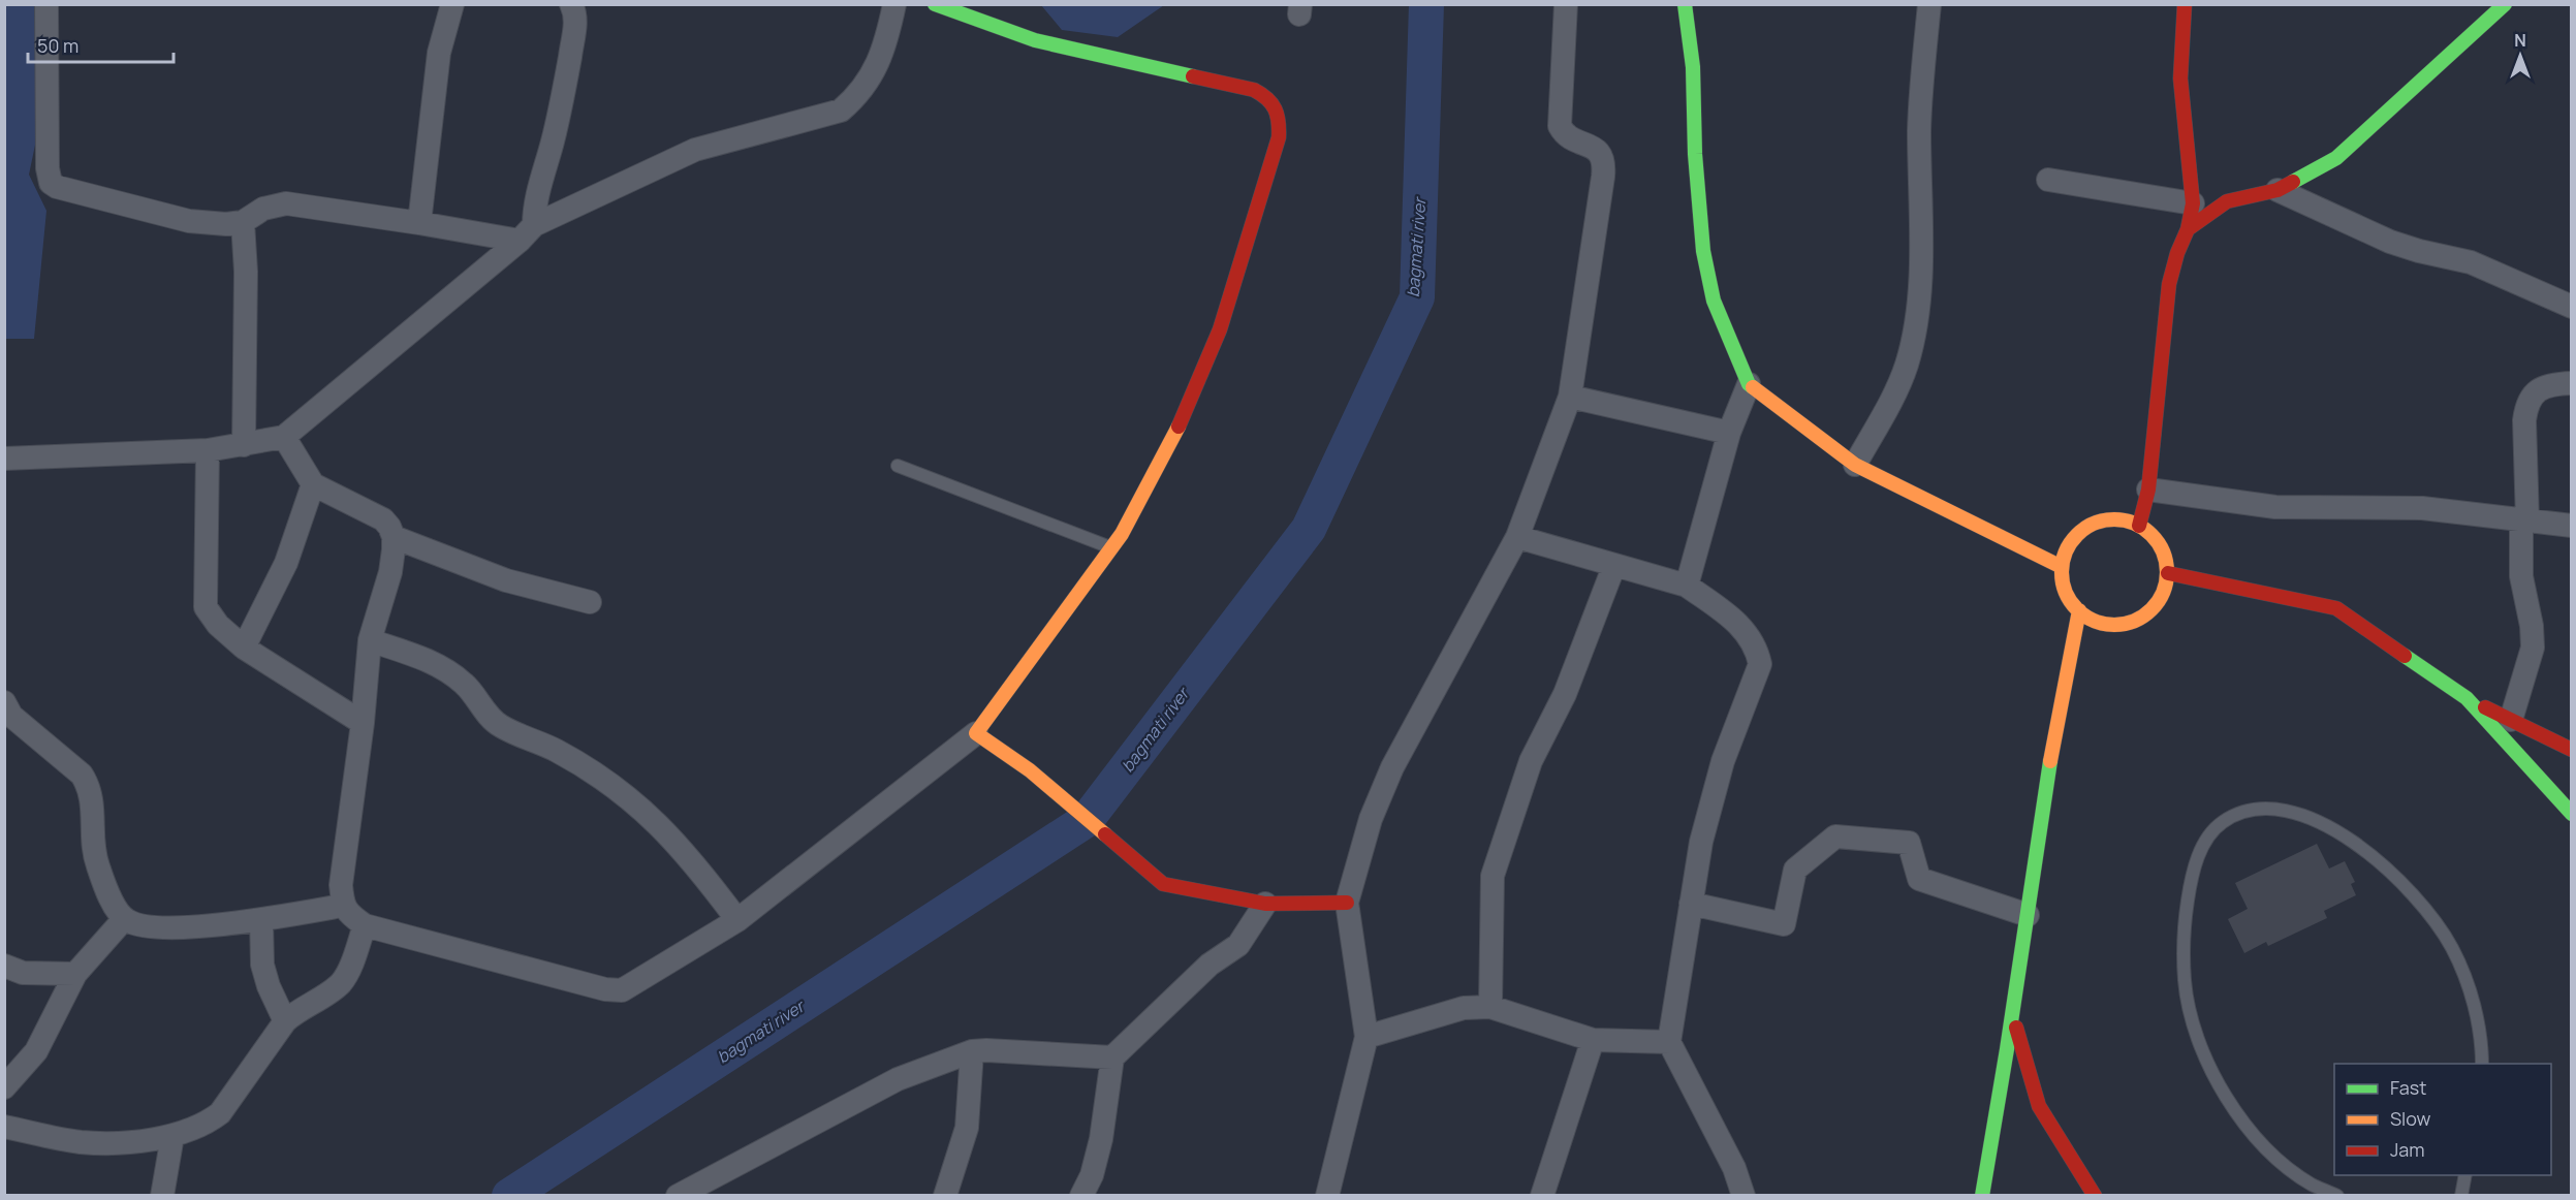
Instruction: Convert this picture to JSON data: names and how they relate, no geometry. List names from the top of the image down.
{
  "water": ["bagmati river"],
  "legend": ["Fast", "Slow", "Jam"],
  "scale_bar": "50 m",
  "north": "top"
}
